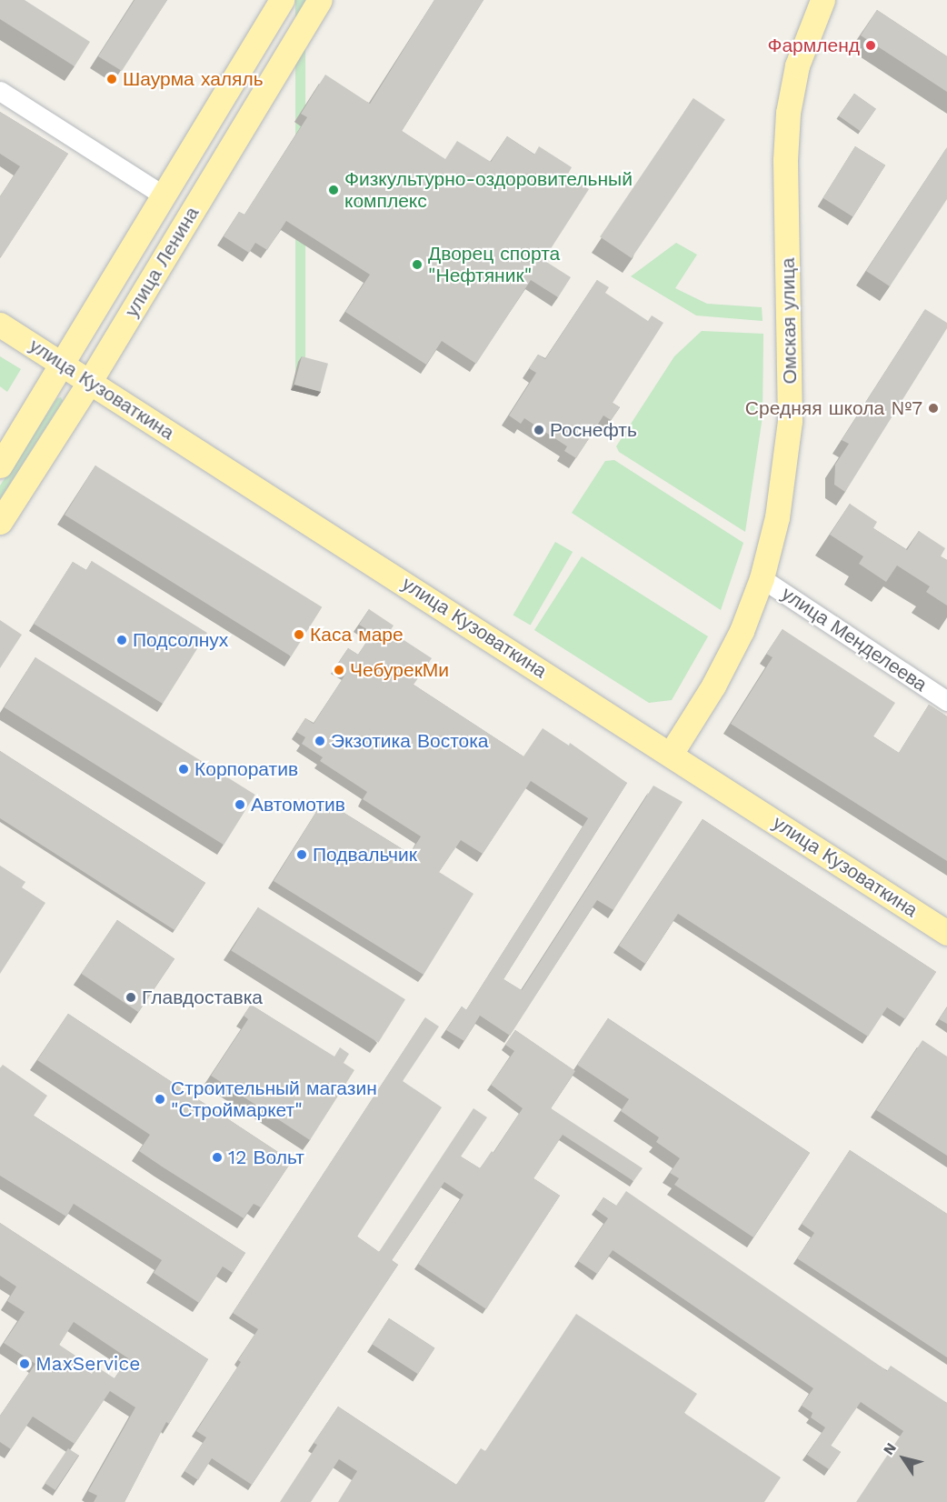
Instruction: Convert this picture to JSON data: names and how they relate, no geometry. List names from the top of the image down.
{
  "streets": {
    "main road": ["улица Ленина", "Омская улица", "улица Кузоваткина"],
    "street": ["улица Менделеева"]
  },
  "crossings": [
    ["улица Ленина", "улица Кузоваткина"],
    ["Омская улица", "улица Кузоваткина"],
    ["Омская улица", "улица Менделеева"]
  ],
  "places": [
    "Фармленд",
    "Шаурма халяль",
    "Физкультурно-оздоровительный комплекс",
    "Дворец спорта \"Нефтяник\"",
    "Средняя школа №7",
    "Роснефть",
    "Каса маре",
    "Подсолнух",
    "ЧебурекМи",
    "Экзотика Востока",
    "Корпоратив",
    "Автомотив",
    "Подвальчик",
    "Главдоставка",
    "Строительный магазин \"Строймаркет\"",
    "12 Вольт",
    "MaxService"
  ],
  "north": "top left"
}
